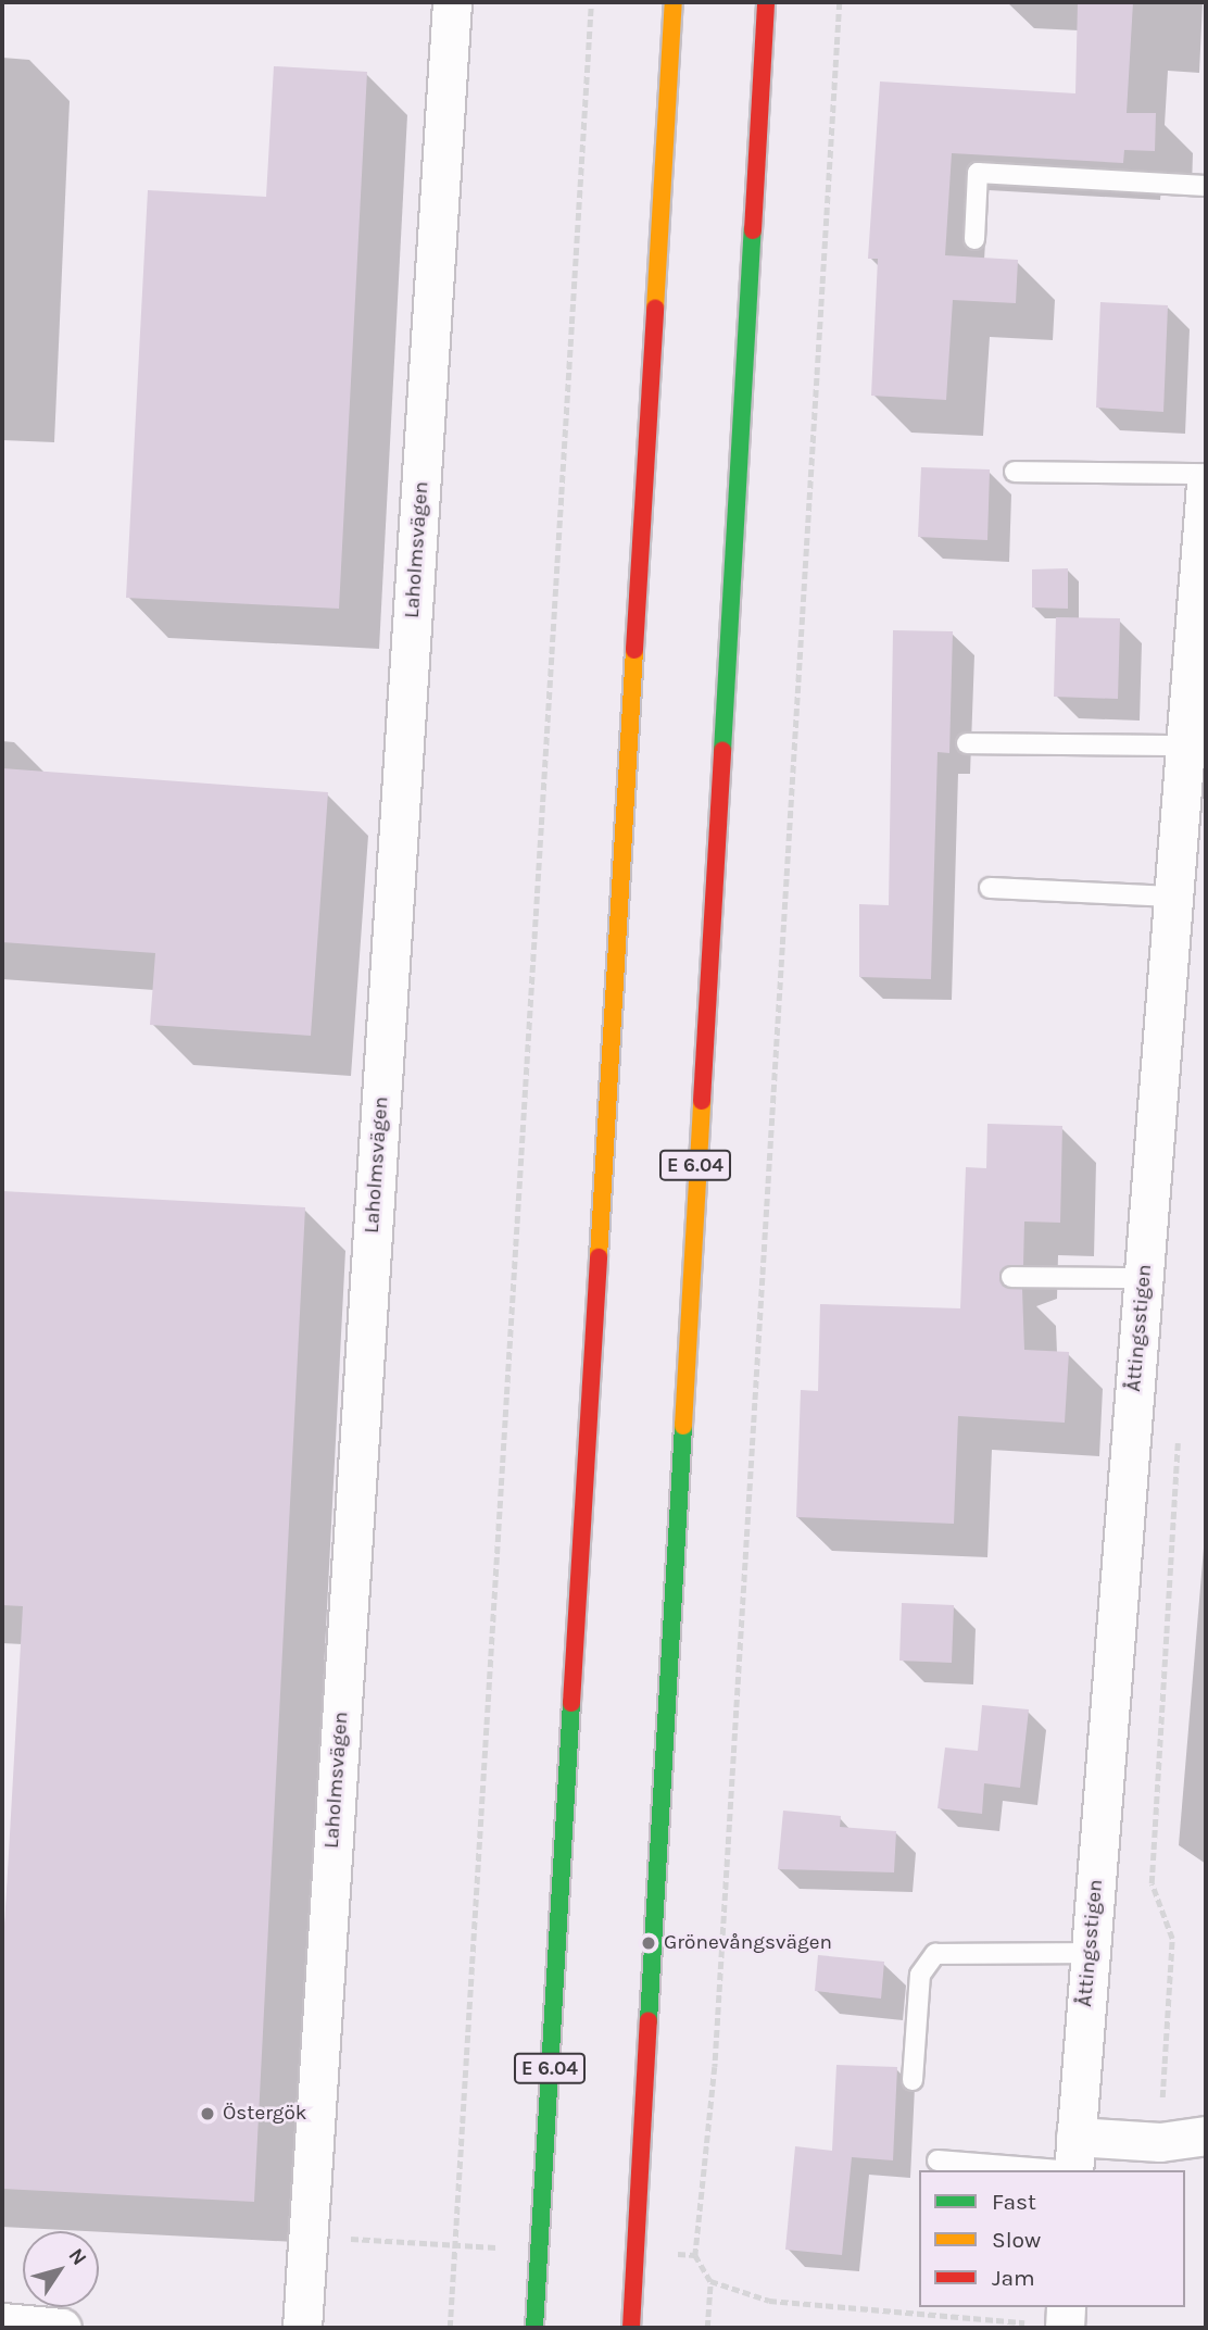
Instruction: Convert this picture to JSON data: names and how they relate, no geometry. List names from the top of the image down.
{
  "streets": {
    "highway": ["E 6.04"],
    "street": ["Laholmsvägen", "Åttingsstigen"]
  },
  "places": ["Grönevångsvägen", "Östergök"],
  "legend": ["Fast", "Slow", "Jam"],
  "north": "top right"
}
